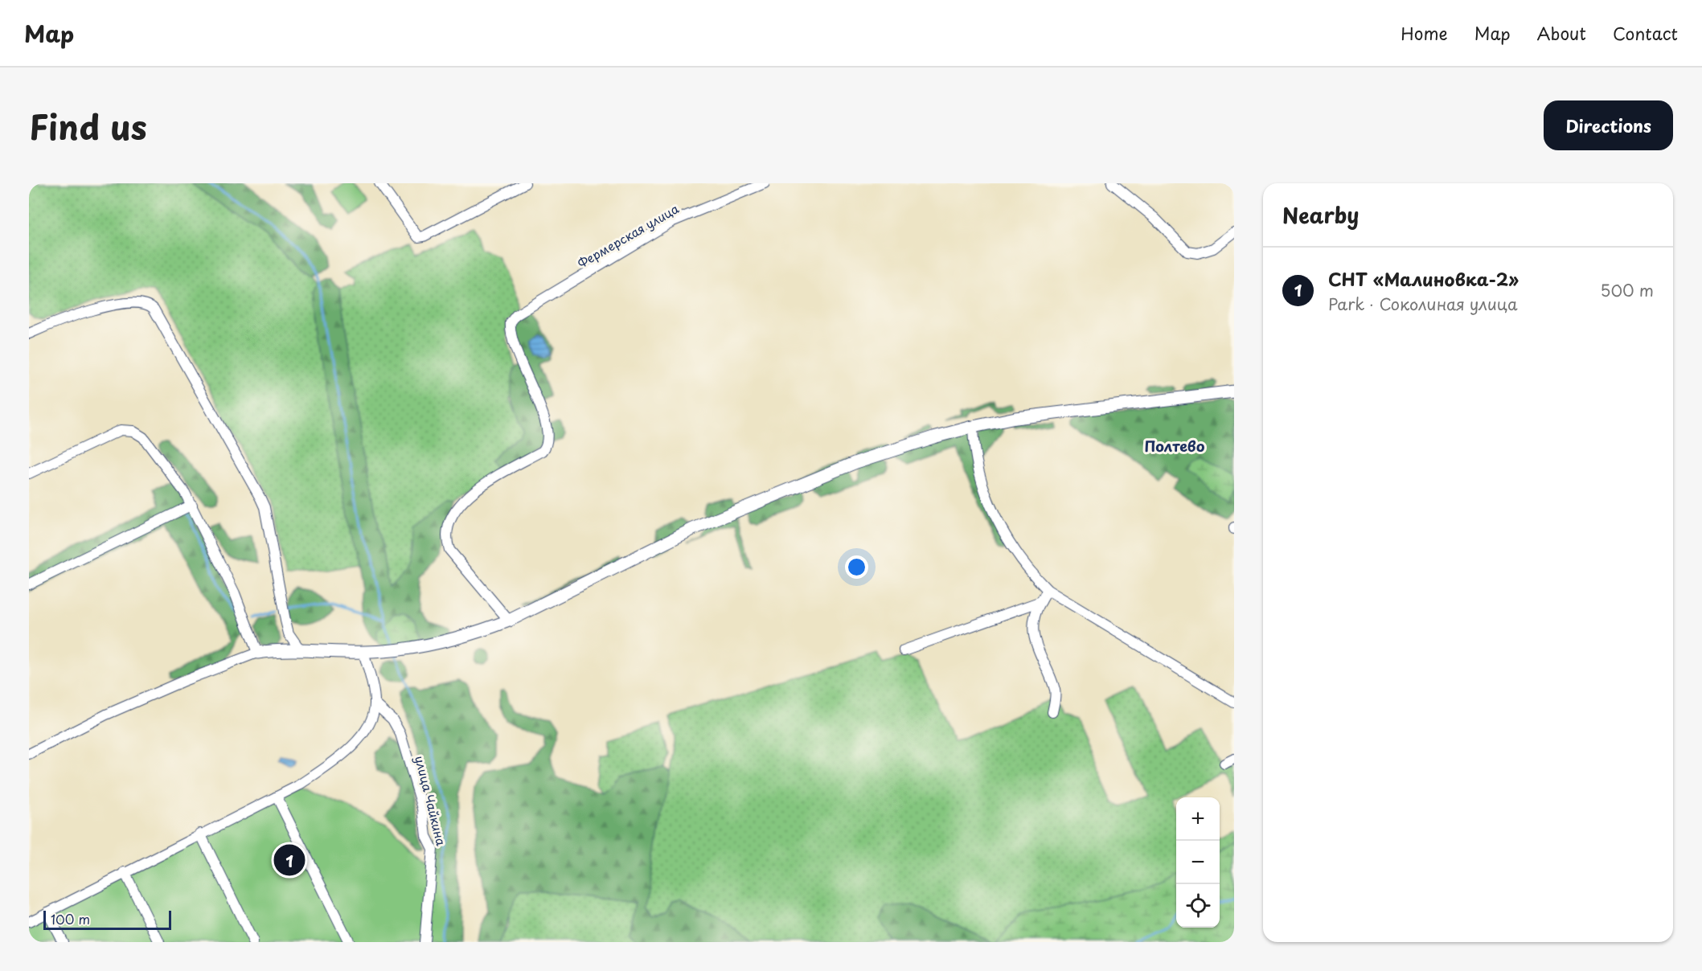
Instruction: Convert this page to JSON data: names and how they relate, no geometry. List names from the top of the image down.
{
  "streets": {
    "street": ["Фермерская улица", "улица Чайкина"]
  },
  "districts": ["Полтево"],
  "scale_bar": "100 m",
  "page": {
    "header": "Map",
    "nav": [
      "Home",
      "Map",
      "About",
      "Contact"
    ],
    "title": "Find us",
    "buttons": "Directions",
    "heading": "Nearby",
    "list": [
      {
        "mark": "1",
        "name": "СНТ «Малиновка-2»",
        "note": "Park · Соколиная улица",
        "value": "500 m"
      }
    ],
    "map_buttons": ["+", "−"],
    "pins": "1",
    "scale": "100 m"
  }
}
